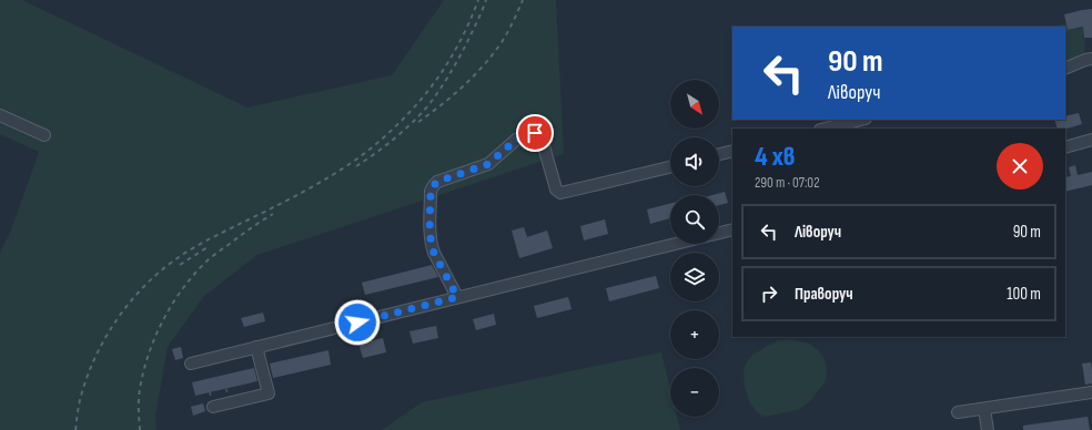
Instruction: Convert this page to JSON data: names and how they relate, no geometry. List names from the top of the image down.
{
  "north": "bottom right",
  "page": {
    "turn": ["90 m", "Ліворуч"],
    "map_buttons": ["+", "−"],
    "heading": ["4 хв", "290 m · 07:02"],
    "list": [
      {
        "name": "Ліворуч",
        "value": "90 m"
      },
      {
        "name": "Праворуч",
        "value": "100 m"
      }
    ]
  }
}
